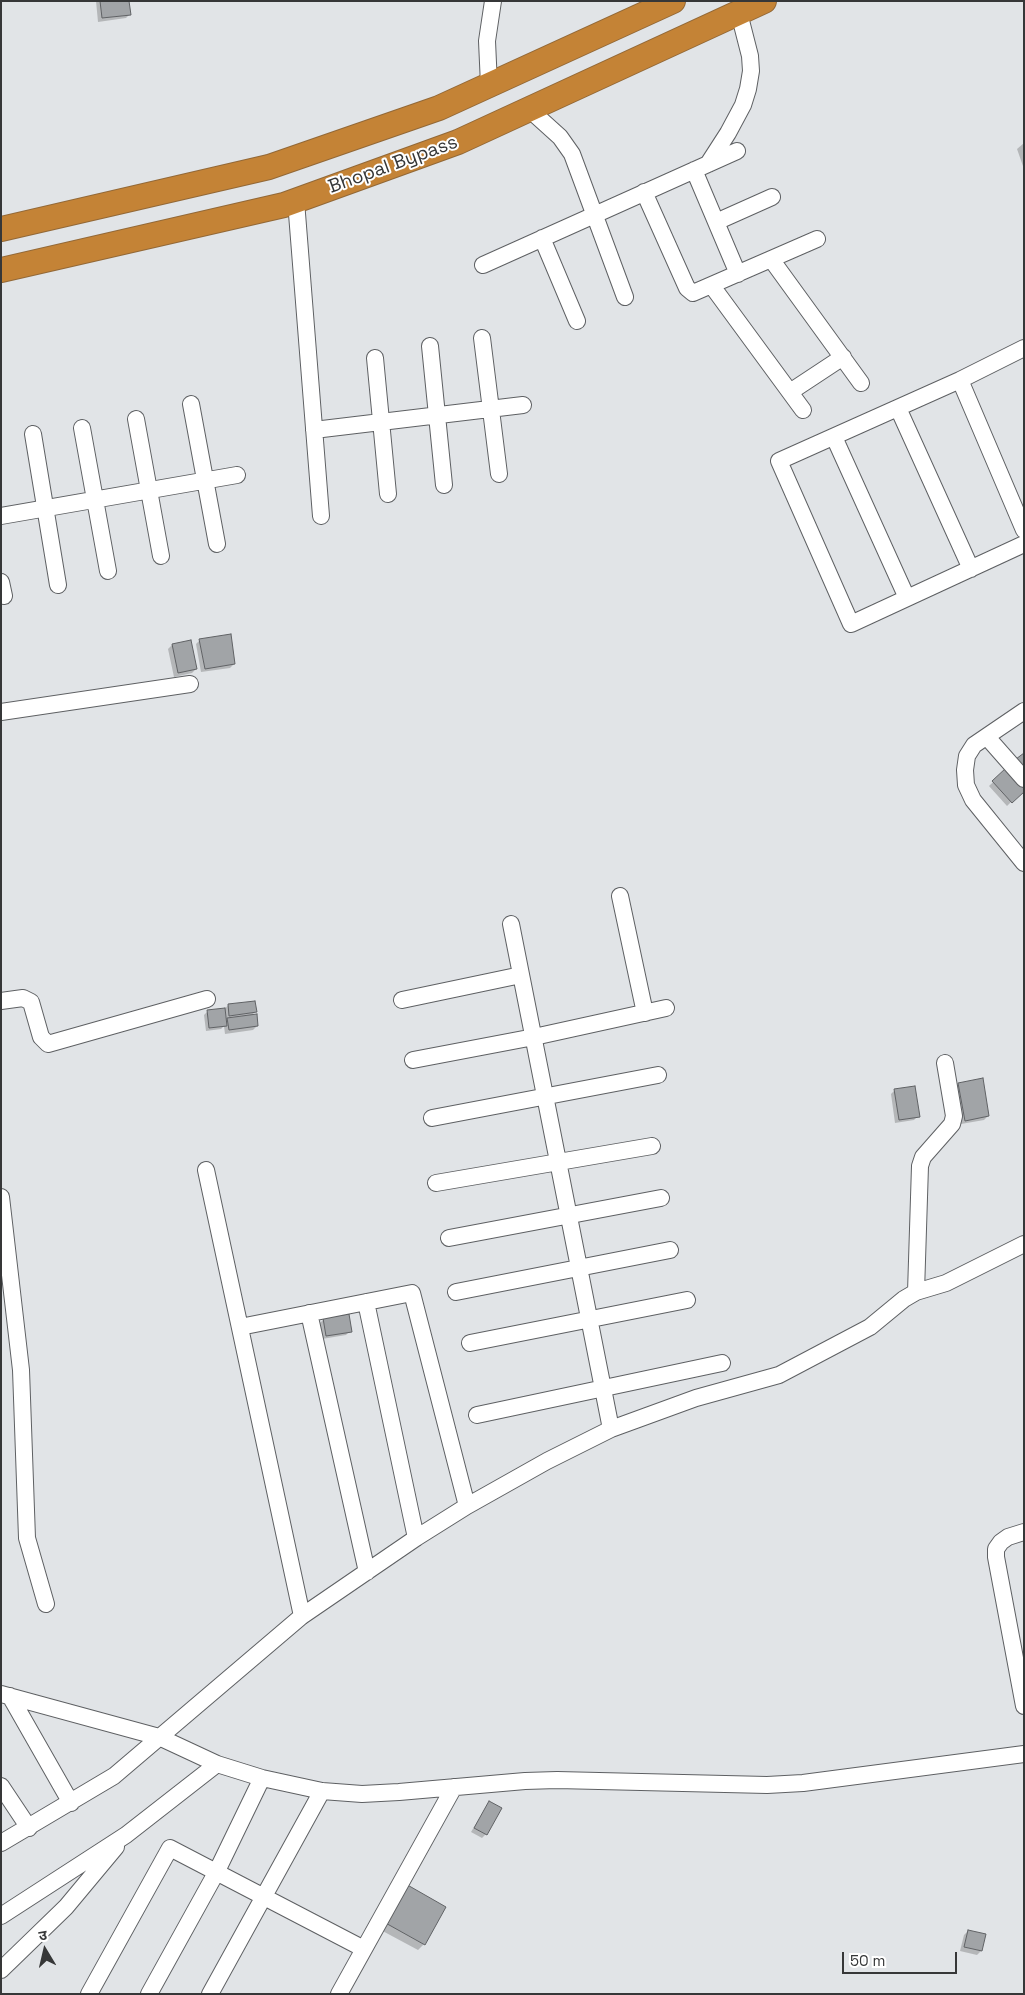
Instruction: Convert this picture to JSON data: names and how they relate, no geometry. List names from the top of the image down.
{
  "streets": {
    "highway": ["Bhopal Bypass"]
  },
  "scale_bar": "50 m",
  "north": "top"
}
